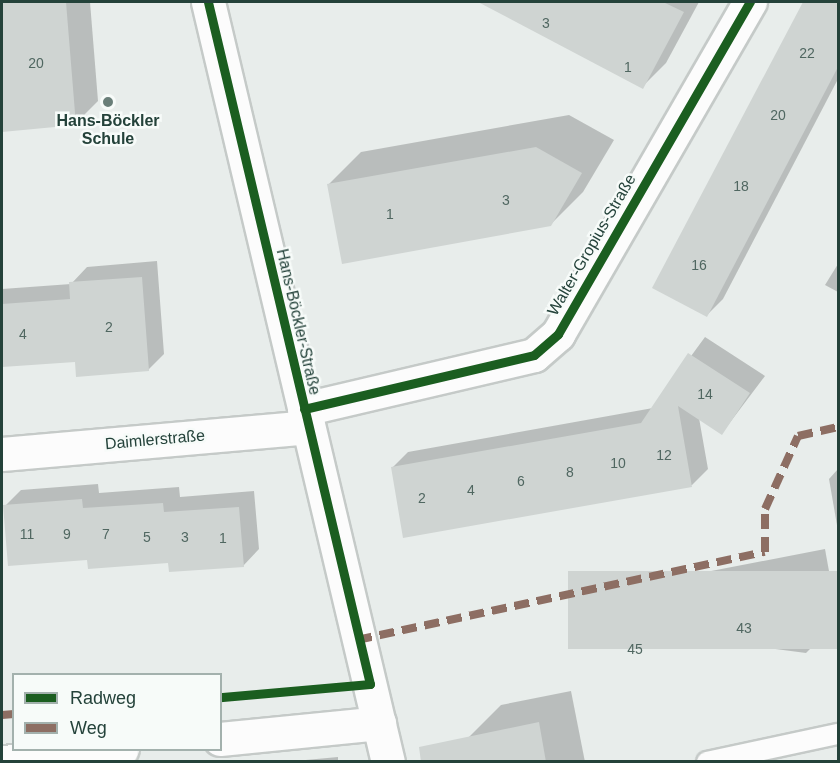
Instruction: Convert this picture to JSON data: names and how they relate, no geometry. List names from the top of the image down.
{
  "streets": {
    "street": ["Walter-Gropius-Straße", "Hans-Böckler-Straße", "Daimlerstraße"]
  },
  "crossings": [
    ["Walter-Gropius-Straße", "Hans-Böckler-Straße"],
    ["Walter-Gropius-Straße", "Daimlerstraße"],
    ["Hans-Böckler-Straße", "Daimlerstraße"]
  ],
  "places": ["Hans-Böckler Schule"],
  "house_numbers": [
    "3",
    "22",
    "20",
    "1",
    "20",
    "18",
    "3",
    "1",
    "16",
    "2",
    "4",
    "14",
    "12",
    "10",
    "8",
    "6",
    "4",
    "2",
    "11",
    "9",
    "7",
    "5",
    "3",
    "1",
    "43",
    "45"
  ],
  "legend": ["Radweg", "Weg"]
}
